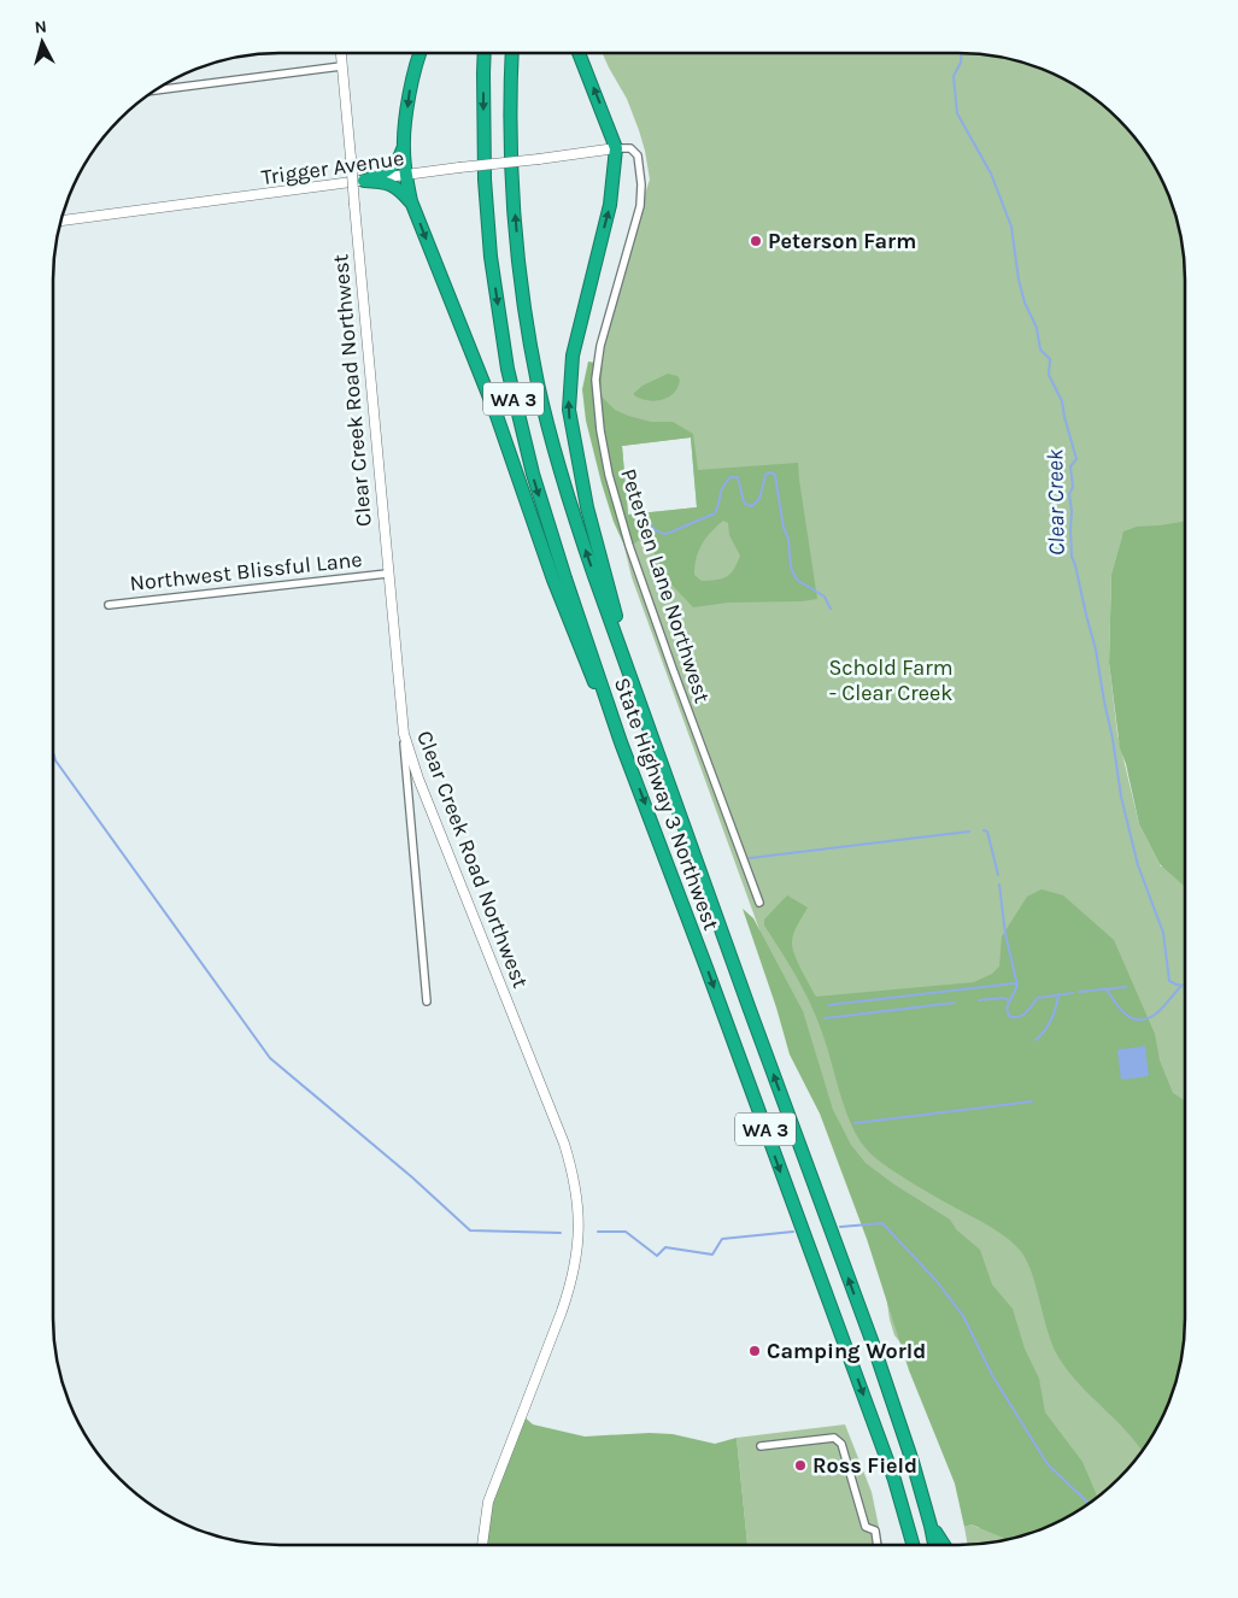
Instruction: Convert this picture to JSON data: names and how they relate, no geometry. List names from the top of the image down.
{
  "streets": {
    "highway": ["WA 3", "State Highway 3 Northwest"],
    "main road": ["Trigger Avenue", "Clear Creek Road Northwest"],
    "street": ["Northwest Blissful Lane", "Petersen Lane Northwest"]
  },
  "crossings": [
    ["Trigger Avenue", "Petersen Lane Northwest"],
    ["Clear Creek Road Northwest", "Northwest Blissful Lane"]
  ],
  "water": ["Clear Creek"],
  "parks": ["Schold Farm - Clear Creek"],
  "places": ["Peterson Farm", "Camping World", "Ross Field"],
  "north": "top"
}
